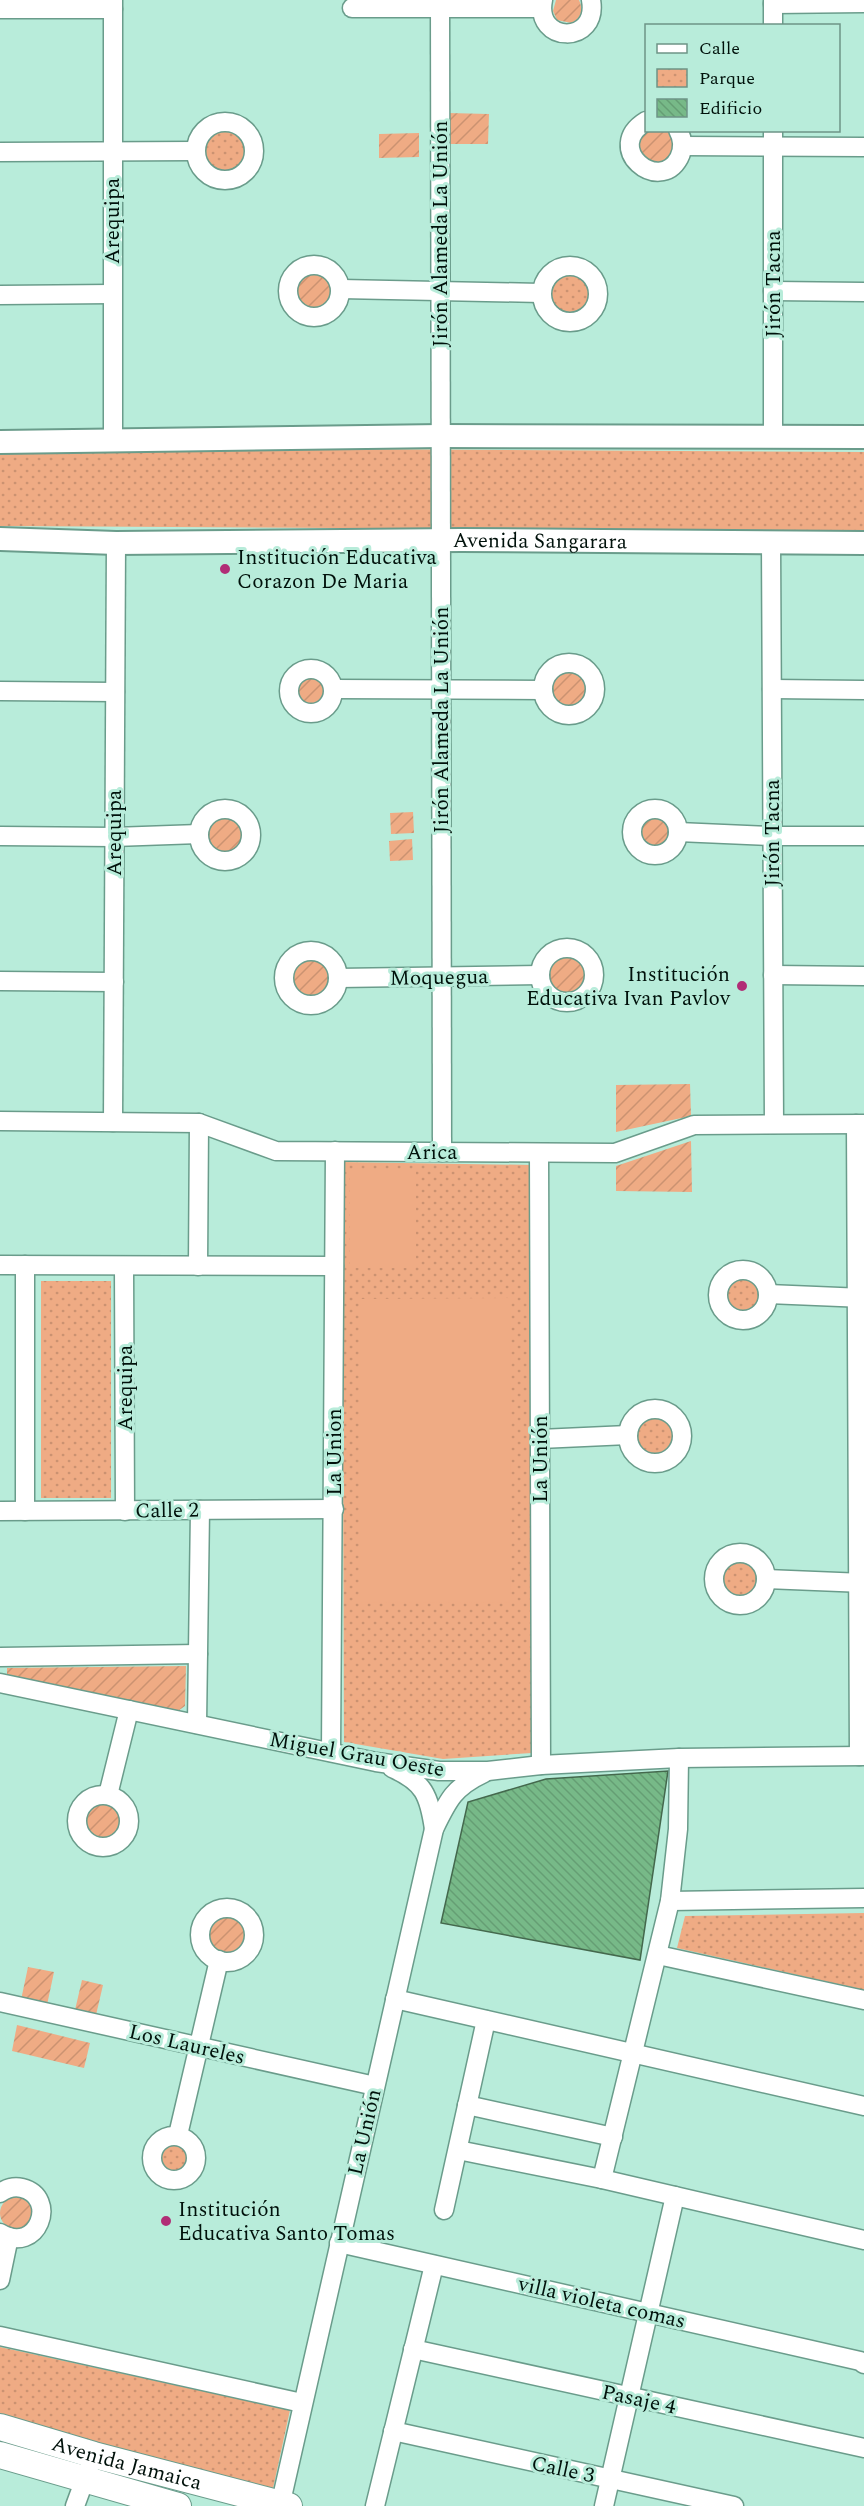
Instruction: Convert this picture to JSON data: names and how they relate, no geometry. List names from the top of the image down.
{
  "streets": {
    "main road": ["Avenida Jamaica"],
    "street": [
      "Arequipa",
      "Jirón Alameda La Unión",
      "Jirón Tacna",
      "Avenida Sangarara",
      "Moquegua",
      "Arica",
      "La Union",
      "La Unión",
      "Calle 2",
      "Miguel Grau Oeste",
      "Los Laureles",
      "villa violeta comas",
      "Pasaje 4",
      "Calle 3"
    ]
  },
  "crossings": [
    ["Arequipa", "Avenida Sangarara"],
    ["Arequipa", "Arica"],
    ["Arequipa", "Calle 2"],
    ["Jirón Alameda La Unión", "Avenida Sangarara"],
    ["Jirón Alameda La Unión", "Moquegua"],
    ["Jirón Alameda La Unión", "Arica"],
    ["Jirón Tacna", "Avenida Sangarara"],
    ["Jirón Tacna", "Arica"],
    ["Arica", "La Union"],
    ["Arica", "La Unión"],
    ["La Union", "Calle 2"],
    ["La Union", "Miguel Grau Oeste"],
    ["La Unión", "Miguel Grau Oeste"],
    ["La Unión", "Los Laureles"],
    ["La Unión", "villa violeta comas"],
    ["La Unión", "Avenida Jamaica"]
  ],
  "places": ["Institución Educativa Corazon De Maria", "Institución Educativa Ivan Pavlov", "Institución Educativa Santo Tomas"],
  "legend": ["Calle", "Parque", "Edificio"]
}
